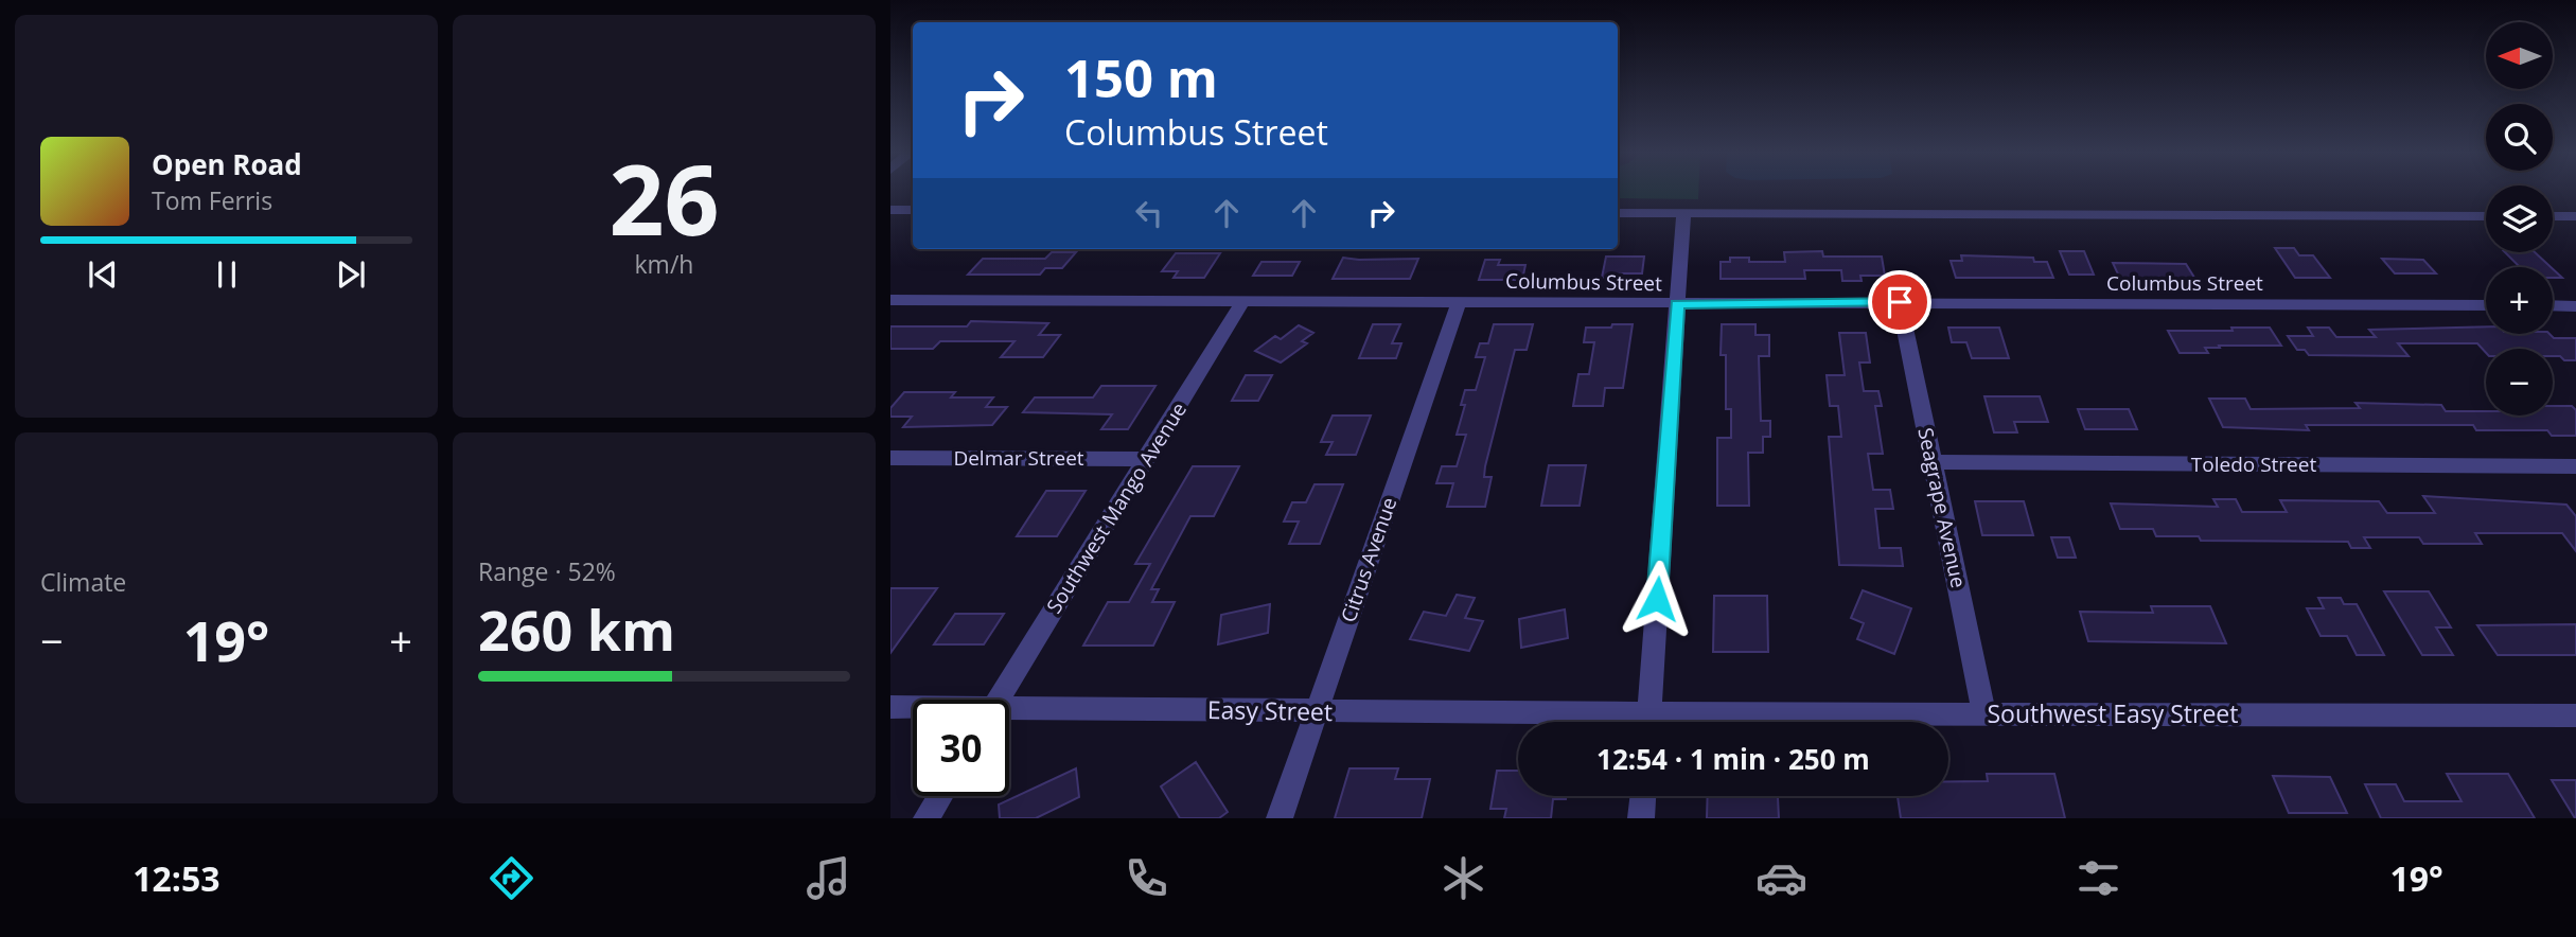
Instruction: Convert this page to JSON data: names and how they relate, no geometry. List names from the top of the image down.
{
  "streets": {
    "street": [
      "Columbus Street",
      "Delmar Street",
      "Toledo Street",
      "Southwest Mango Avenue",
      "Seagrape Avenue",
      "Citrus Avenue",
      "Easy Street",
      "Southwest Easy Street"
    ]
  },
  "crossings": [
    ["Columbus Street", "Southwest Mango Avenue"],
    ["Columbus Street", "Seagrape Avenue"],
    ["Columbus Street", "Citrus Avenue"],
    ["Delmar Street", "Southwest Mango Avenue"],
    ["Toledo Street", "Seagrape Avenue"],
    ["Seagrape Avenue", "Southwest Easy Street"],
    ["Citrus Avenue", "Easy Street"]
  ],
  "north": "left",
  "page": {
    "tile": [
      ["26", "km/h"],
      "Climate",
      ["Range · 52%", "260 km"]
    ],
    "map_buttons": ["+", "−"],
    "turn": ["150 m", "Columbus Street"],
    "song": ["Open Road", "Tom Ferris"],
    "heat": ["−", "19°", "+"],
    "limit": "30",
    "trip": "12:54 · 1 min · 250 m",
    "tabs": ["12:53", "19°"]
  }
}
